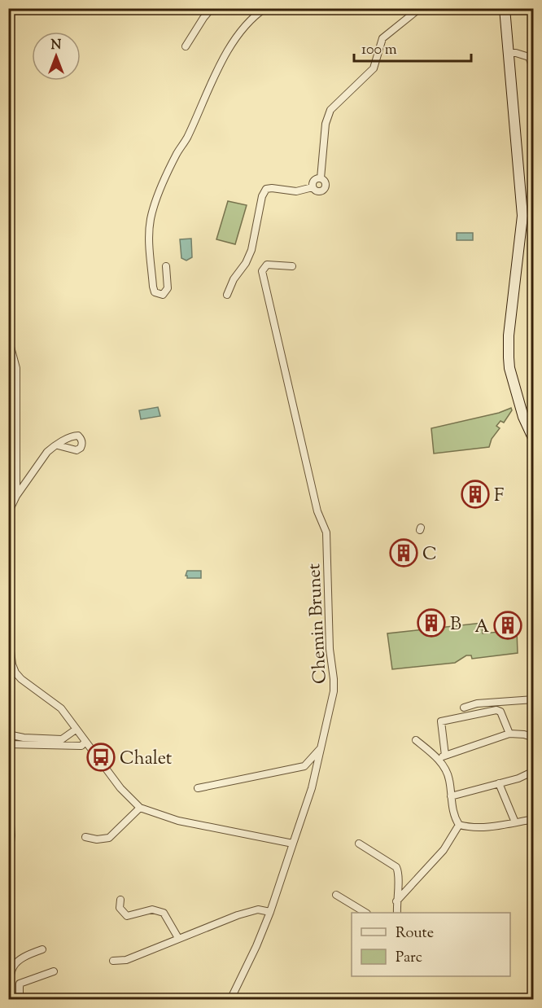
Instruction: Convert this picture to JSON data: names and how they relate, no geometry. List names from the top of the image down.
{
  "streets": {
    "street": ["Chemin Brunet"]
  },
  "places": {
    "building": [
      "F",
      "C",
      "B",
      "A"
    ],
    "bus stop": ["Chalet"]
  },
  "legend": ["Route", "Parc"],
  "scale_bar": "100 m",
  "north": "top"
}
